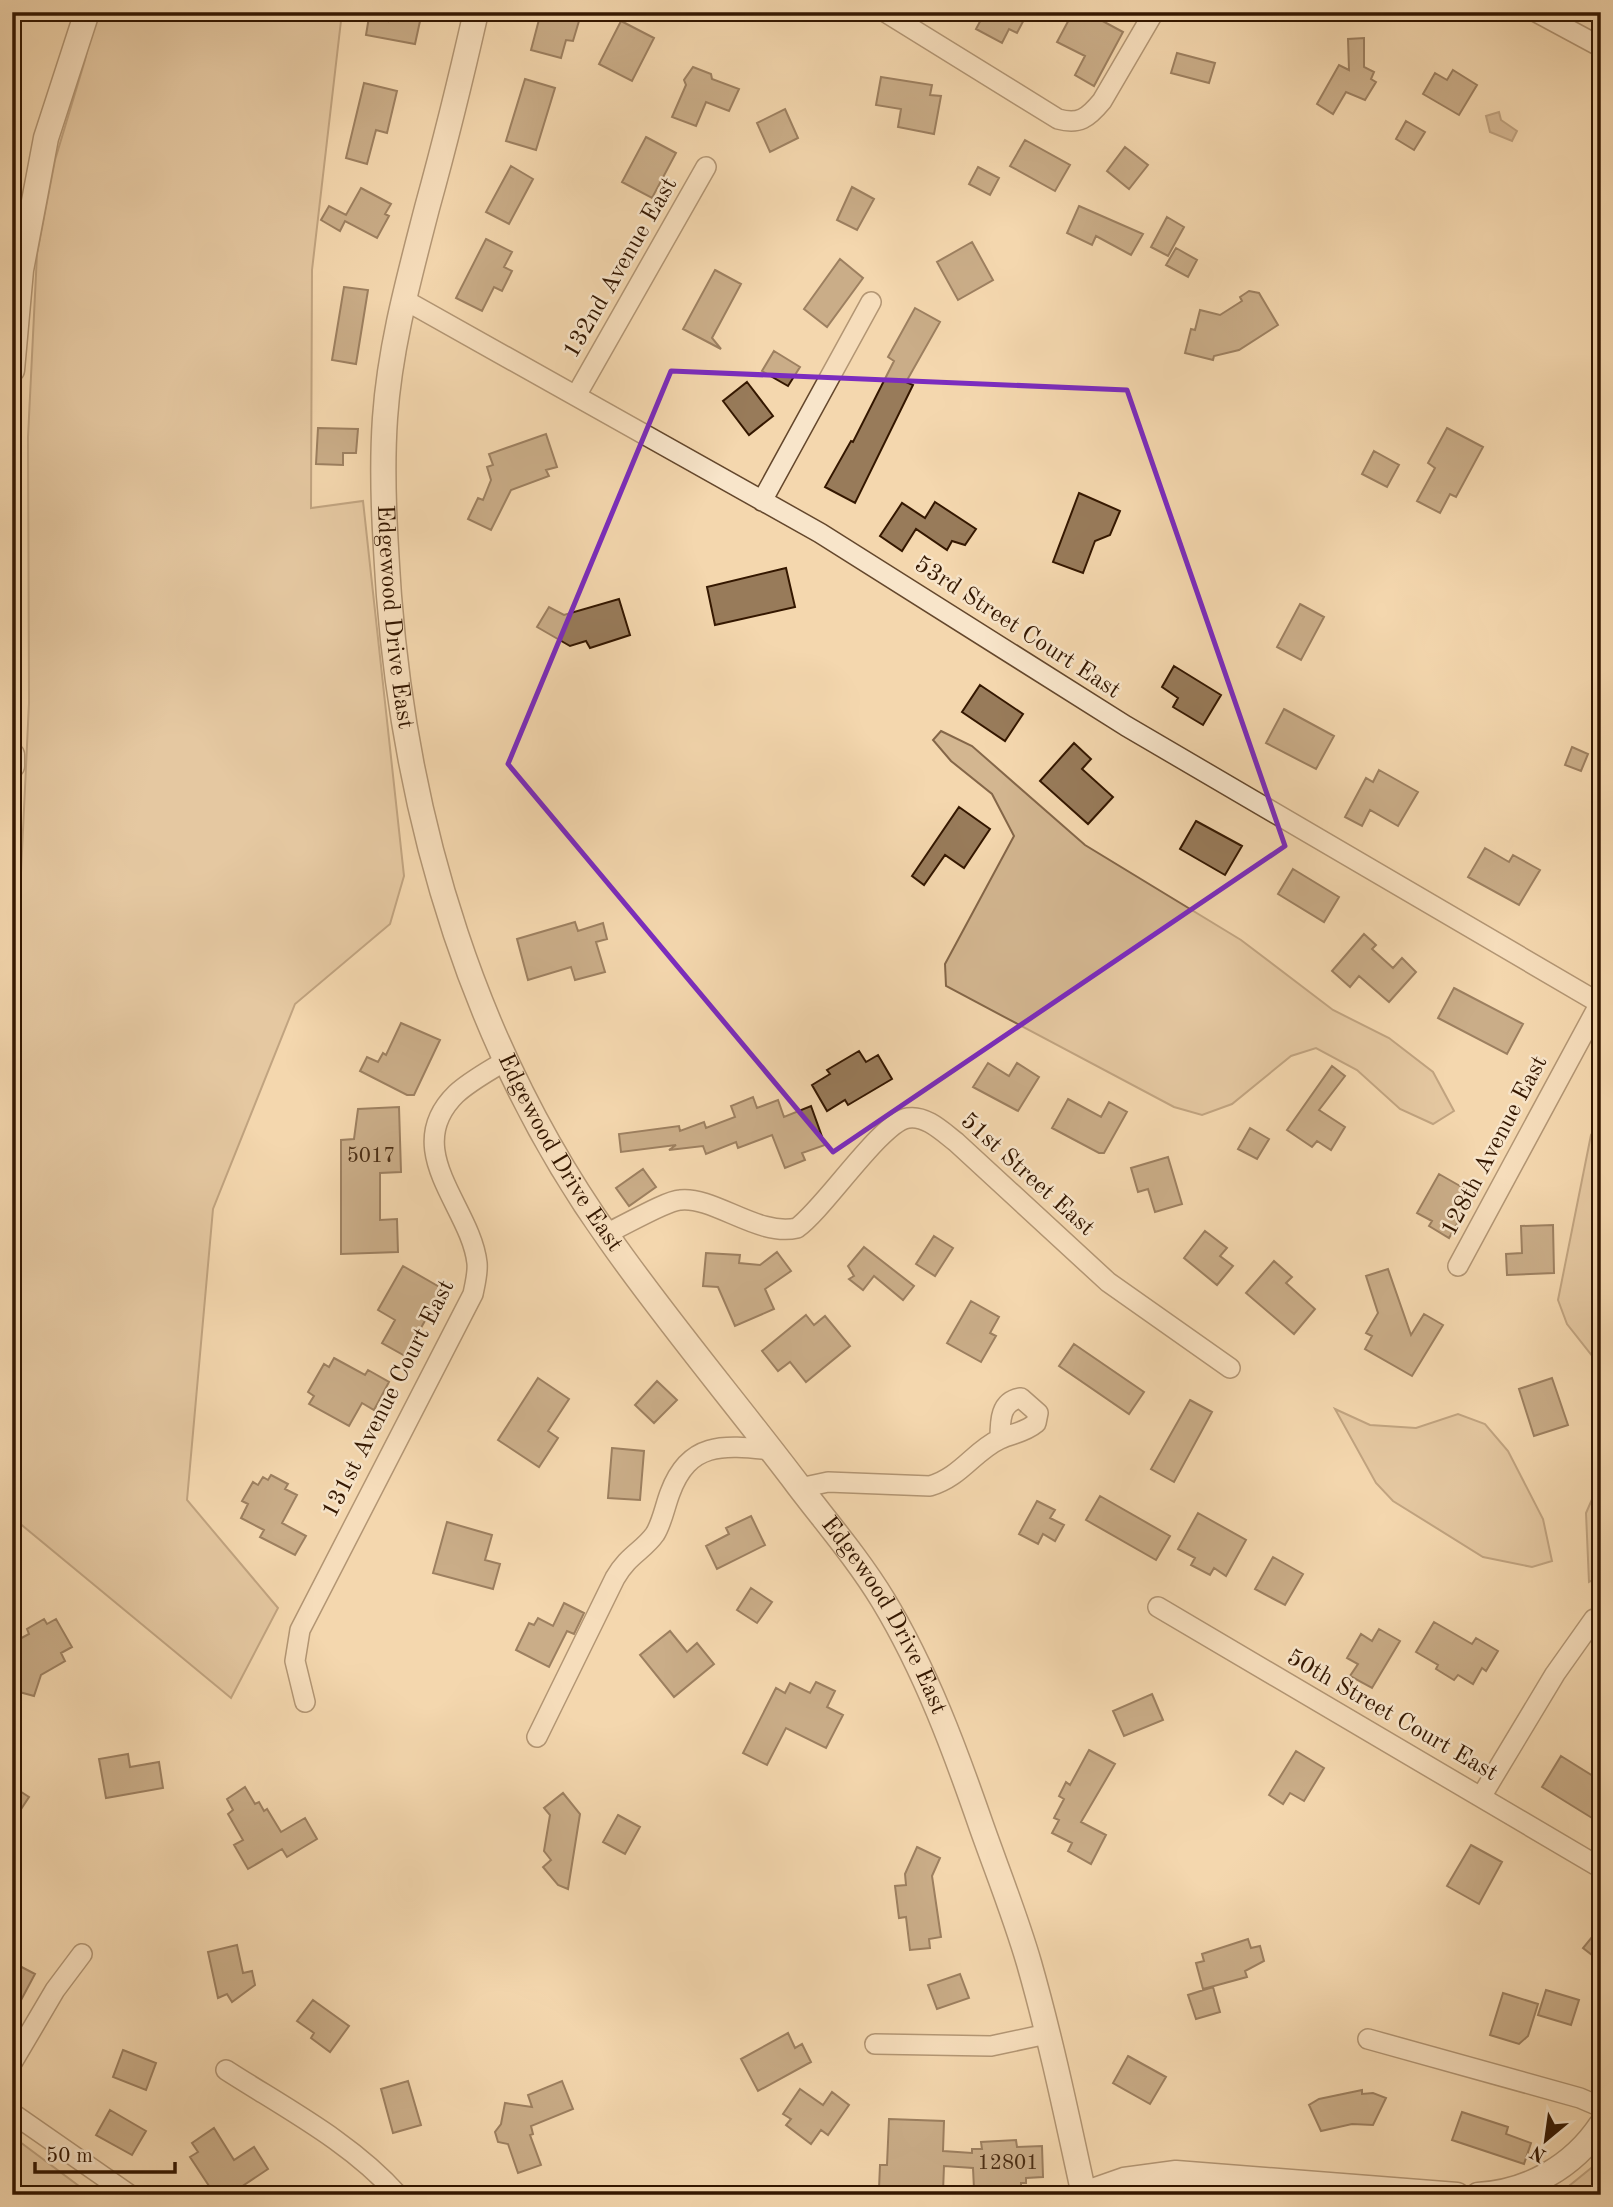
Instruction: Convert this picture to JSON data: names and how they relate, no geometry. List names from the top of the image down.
{
  "streets": {
    "street": [
      "132nd Avenue East",
      "Edgewood Drive East",
      "53rd Street Court East",
      "128th Avenue East",
      "51st Street East",
      "131st Avenue Court East",
      "50th Street Court East"
    ]
  },
  "crossings": [
    ["132nd Avenue East", "53rd Street Court East"],
    ["Edgewood Drive East", "53rd Street Court East"],
    ["Edgewood Drive East", "51st Street East"],
    ["Edgewood Drive East", "131st Avenue Court East"],
    ["53rd Street Court East", "128th Avenue East"]
  ],
  "house_numbers": ["5017", "12801"],
  "scale_bar": "50 m",
  "north": "bottom left"
}
